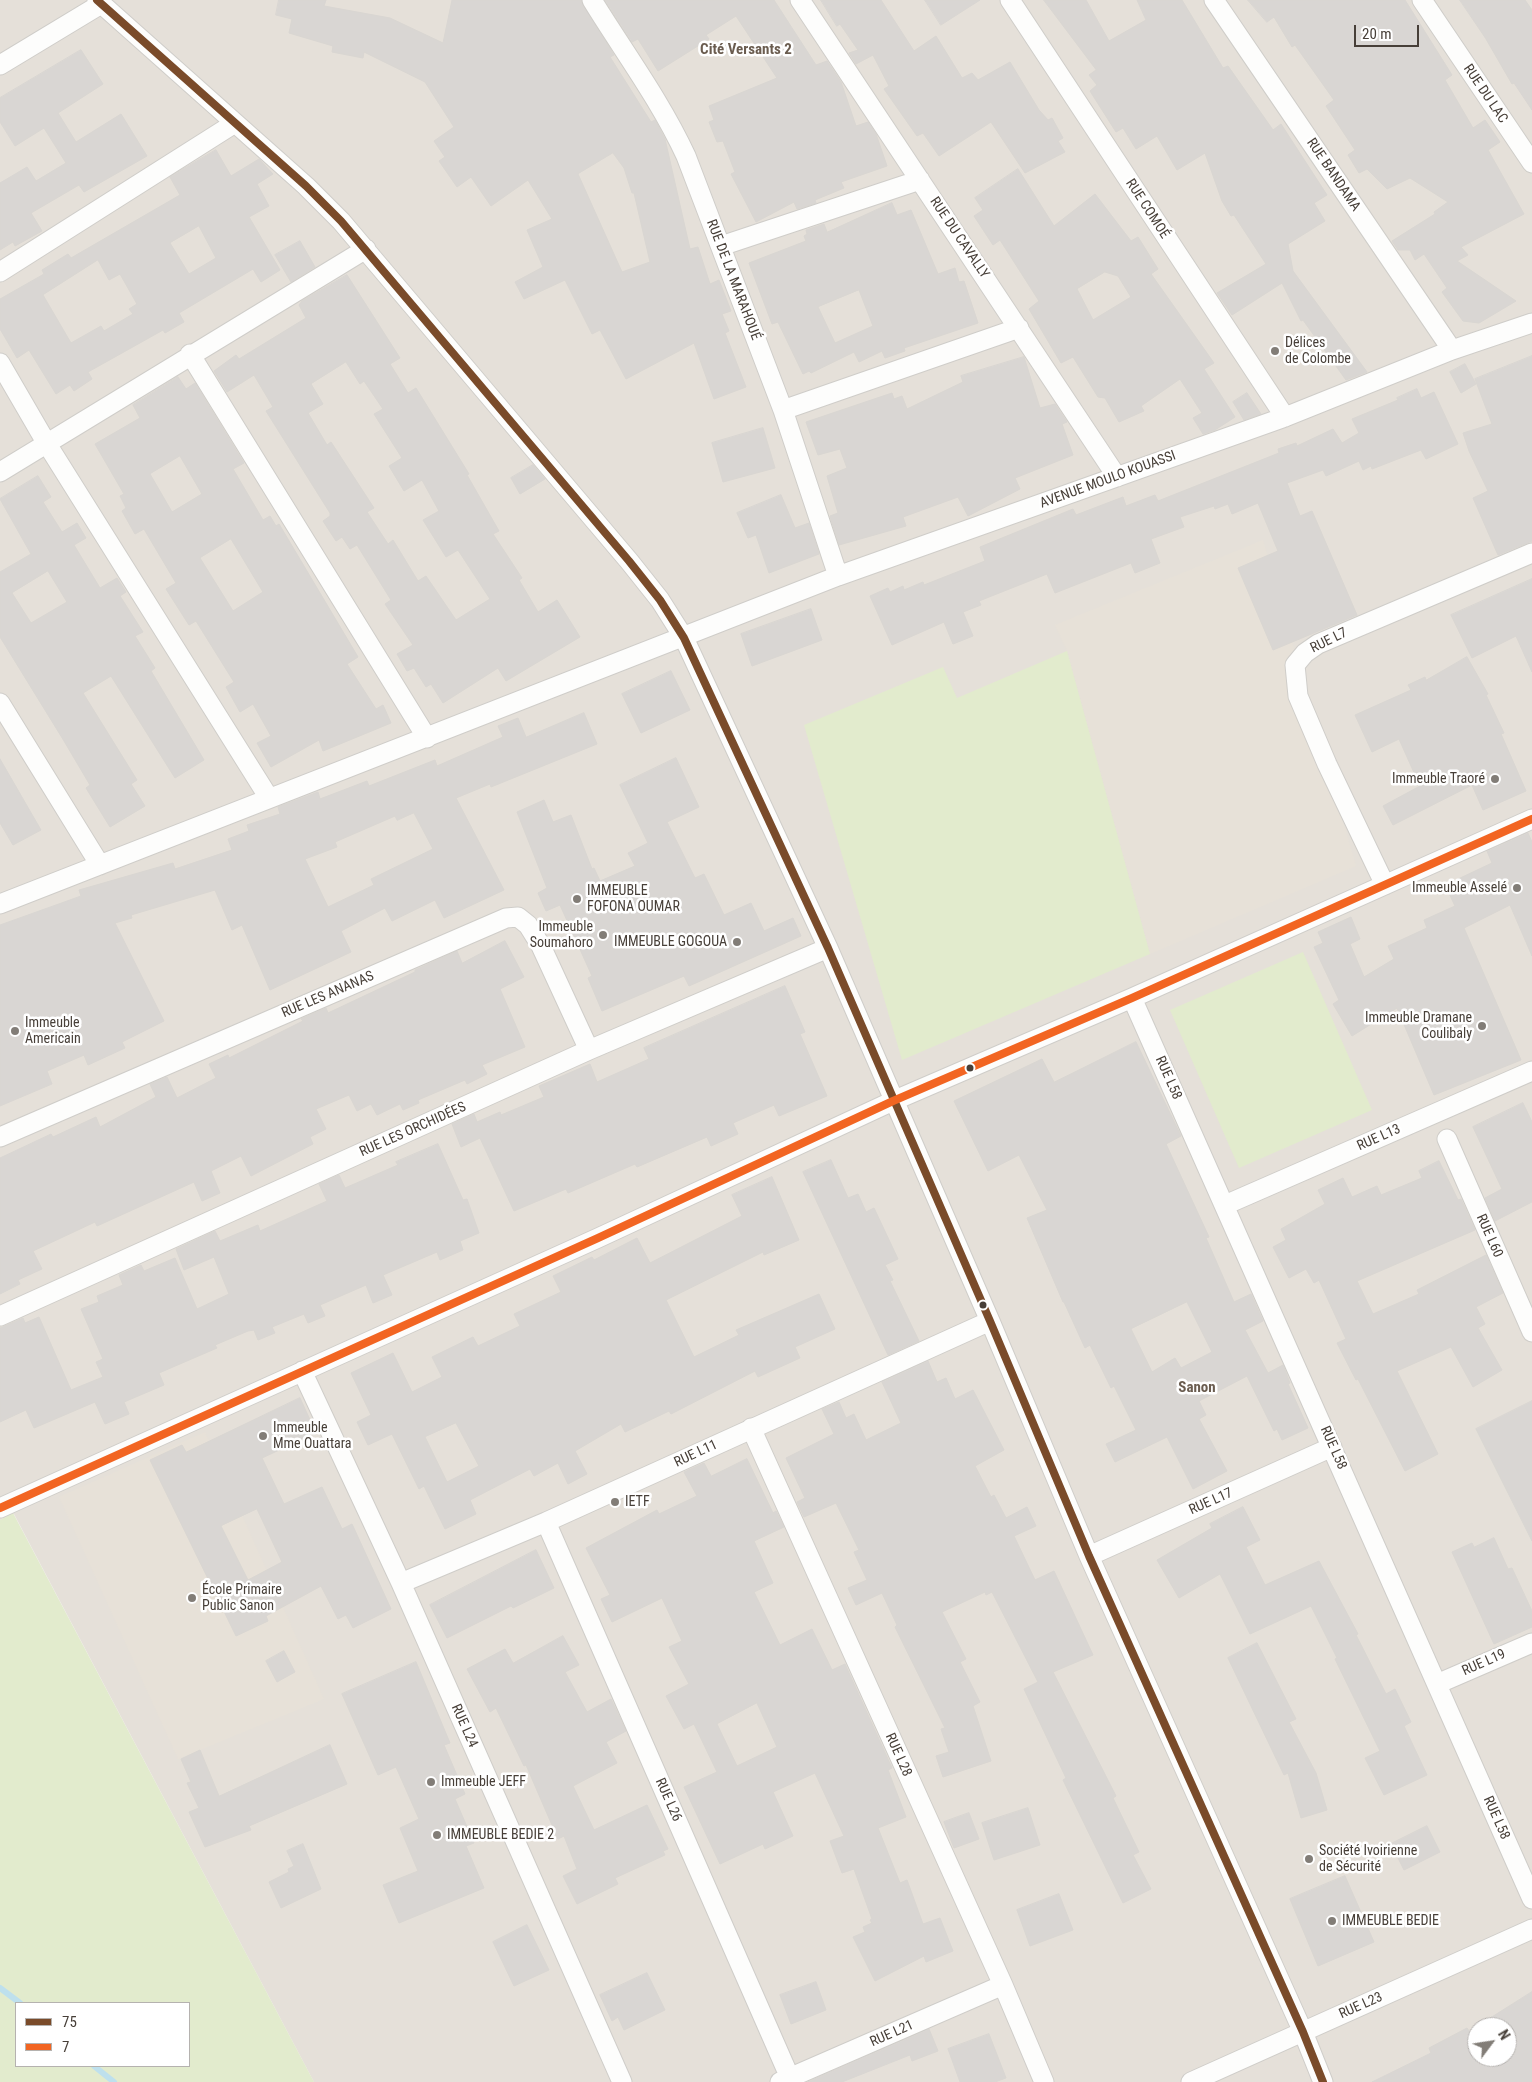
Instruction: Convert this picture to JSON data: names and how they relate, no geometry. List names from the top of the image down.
{
  "streets": {
    "street": [
      "RUE DU LAC",
      "RUE BANDAMA",
      "RUE COMOÉ",
      "RUE DU CAVALLY",
      "RUE DE LA MARAHOUÉ",
      "AVENUE MOULO KOUASSI",
      "RUE L7",
      "RUE LES ANANAS",
      "RUE L58",
      "RUE LES ORCHIDÉES",
      "RUE L13",
      "RUE L60",
      "RUE L11",
      "RUE L17",
      "RUE L19",
      "RUE L24",
      "RUE L28",
      "RUE L26",
      "RUE L23",
      "RUE L21"
    ]
  },
  "crossings": [
    ["RUE BANDAMA", "AVENUE MOULO KOUASSI"],
    ["RUE COMOÉ", "AVENUE MOULO KOUASSI"],
    ["RUE DU CAVALLY", "AVENUE MOULO KOUASSI"],
    ["RUE DE LA MARAHOUÉ", "AVENUE MOULO KOUASSI"],
    ["RUE LES ANANAS", "RUE LES ORCHIDÉES"],
    ["RUE L58", "RUE L13"],
    ["RUE L58", "RUE L17"],
    ["RUE L58", "RUE L19"],
    ["RUE L11", "RUE L24"],
    ["RUE L11", "RUE L28"],
    ["RUE L11", "RUE L26"],
    ["RUE L28", "RUE L21"],
    ["RUE L26", "RUE L21"]
  ],
  "districts": ["Cité Versants 2", "Sanon"],
  "places": [
    "Délices de Colombe",
    "Immeuble Traoré",
    "Immeuble Asselé",
    "IMMEUBLE FOFONA OUMAR",
    "Immeuble Soumahoro",
    "IMMEUBLE GOGOUA",
    "Immeuble Dramane Coulibaly",
    "Immeuble Americain",
    "Immeuble Mme Ouattara",
    "IETF",
    "École Primaire Public Sanon",
    "Immeuble JEFF",
    "IMMEUBLE BEDIE 2",
    "Société Ivoirienne de Sécurité",
    "IMMEUBLE BEDIE"
  ],
  "lines": ["transit line 75", "transit line 7"],
  "legend": ["75", "7"],
  "scale_bar": "20 m",
  "north": "top right"
}
